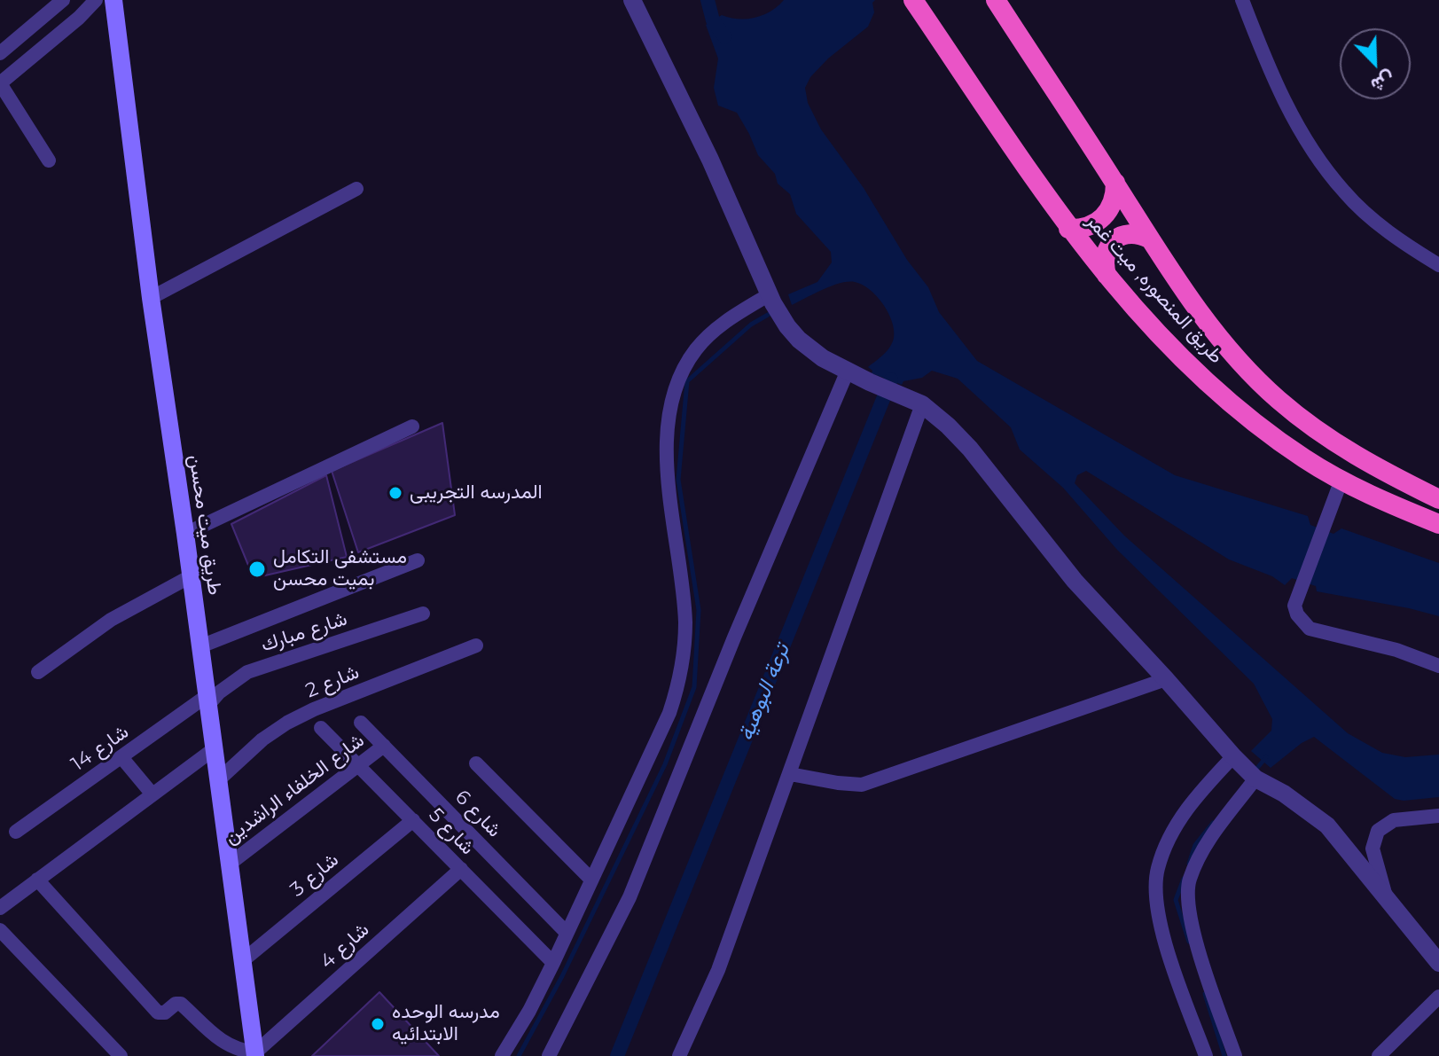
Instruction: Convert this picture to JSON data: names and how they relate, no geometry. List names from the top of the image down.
{
  "streets": {
    "highway": ["طريق المنصوره, ميت غمر"],
    "main road": ["طريق ميت محسن"],
    "street": [
      "شارع مبارك",
      "شارع 2",
      "شارع 14",
      "شارع الخلفاء الراشدين",
      "شارع 6",
      "شارع 5",
      "شارع 3",
      "شارع 4"
    ]
  },
  "crossings": [
    ["طريق ميت محسن", "شارع مبارك"],
    ["طريق ميت محسن", "شارع 2"],
    ["طريق ميت محسن", "شارع 14"],
    ["طريق ميت محسن", "شارع الخلفاء الراشدين"],
    ["طريق ميت محسن", "شارع 3"],
    ["طريق ميت محسن", "شارع 4"],
    ["شارع مبارك", "شارع 14"],
    ["شارع الخلفاء الراشدين", "شارع 6"],
    ["شارع الخلفاء الراشدين", "شارع 5"],
    ["شارع 5", "شارع 3"],
    ["شارع 5", "شارع 4"]
  ],
  "water": ["ترعة البوهية"],
  "places": ["المدرسه التجريبى", "مستشفى التكامل بميت محسن", "مدرسه الوحده الابتدائيه"],
  "north": "bottom right"
}
